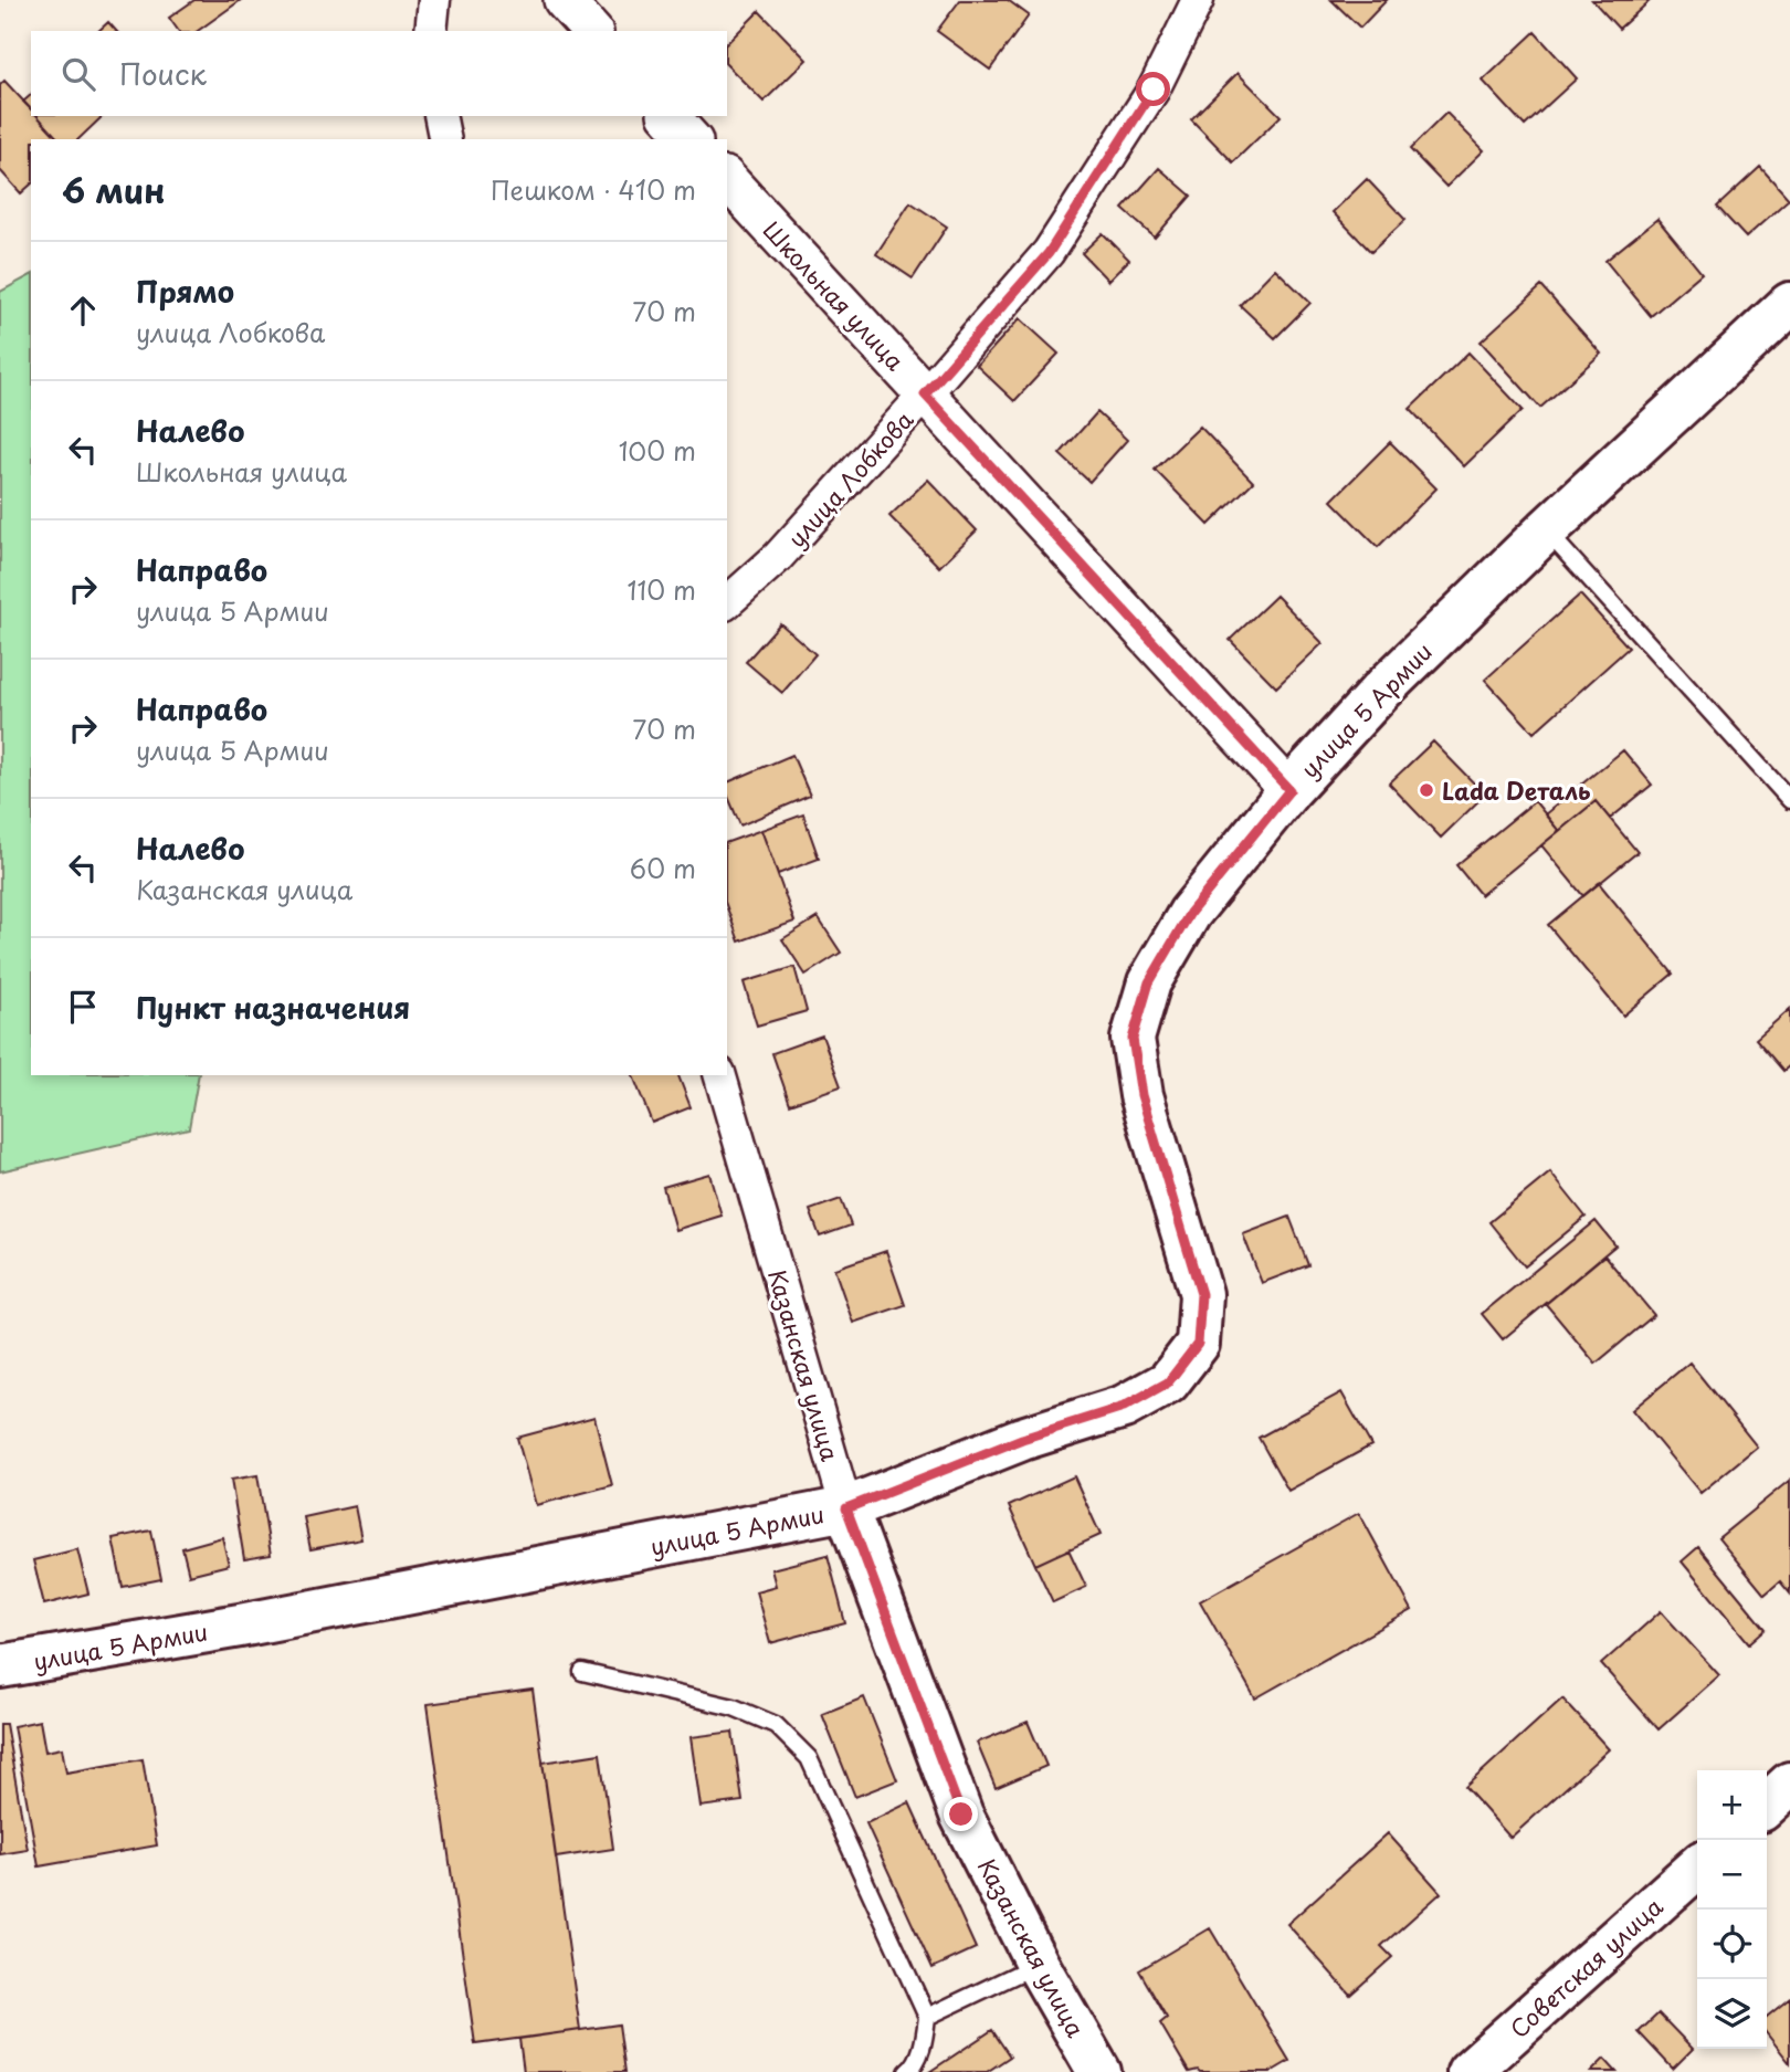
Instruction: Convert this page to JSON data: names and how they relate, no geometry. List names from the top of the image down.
{
  "streets": {
    "main road": ["улица 5 Армии", "Казанская улица", "Советская улица"],
    "street": ["Школьная улица", "улица Лобкова"]
  },
  "crossings": [
    ["Школьная улица", "улица Лобкова"],
    ["Школьная улица", "улица 5 Армии"],
    ["улица 5 Армии", "Казанская улица"]
  ],
  "places": ["Lada Dеталь"],
  "page": {
    "search": "Поиск",
    "heading": ["6 мин", "Пешком · 410 m"],
    "list": [
      ["Прямо", "улица Лобкова", "70 m"],
      ["Налево", "Школьная улица", "100 m"],
      ["Направо", "улица 5 Армии", "110 m"],
      ["Направо", "улица 5 Армии", "70 m"],
      ["Налево", "Казанская улица", "60 m"],
      "Пункт назначения"
    ],
    "map_buttons": ["+", "−"]
  }
}
